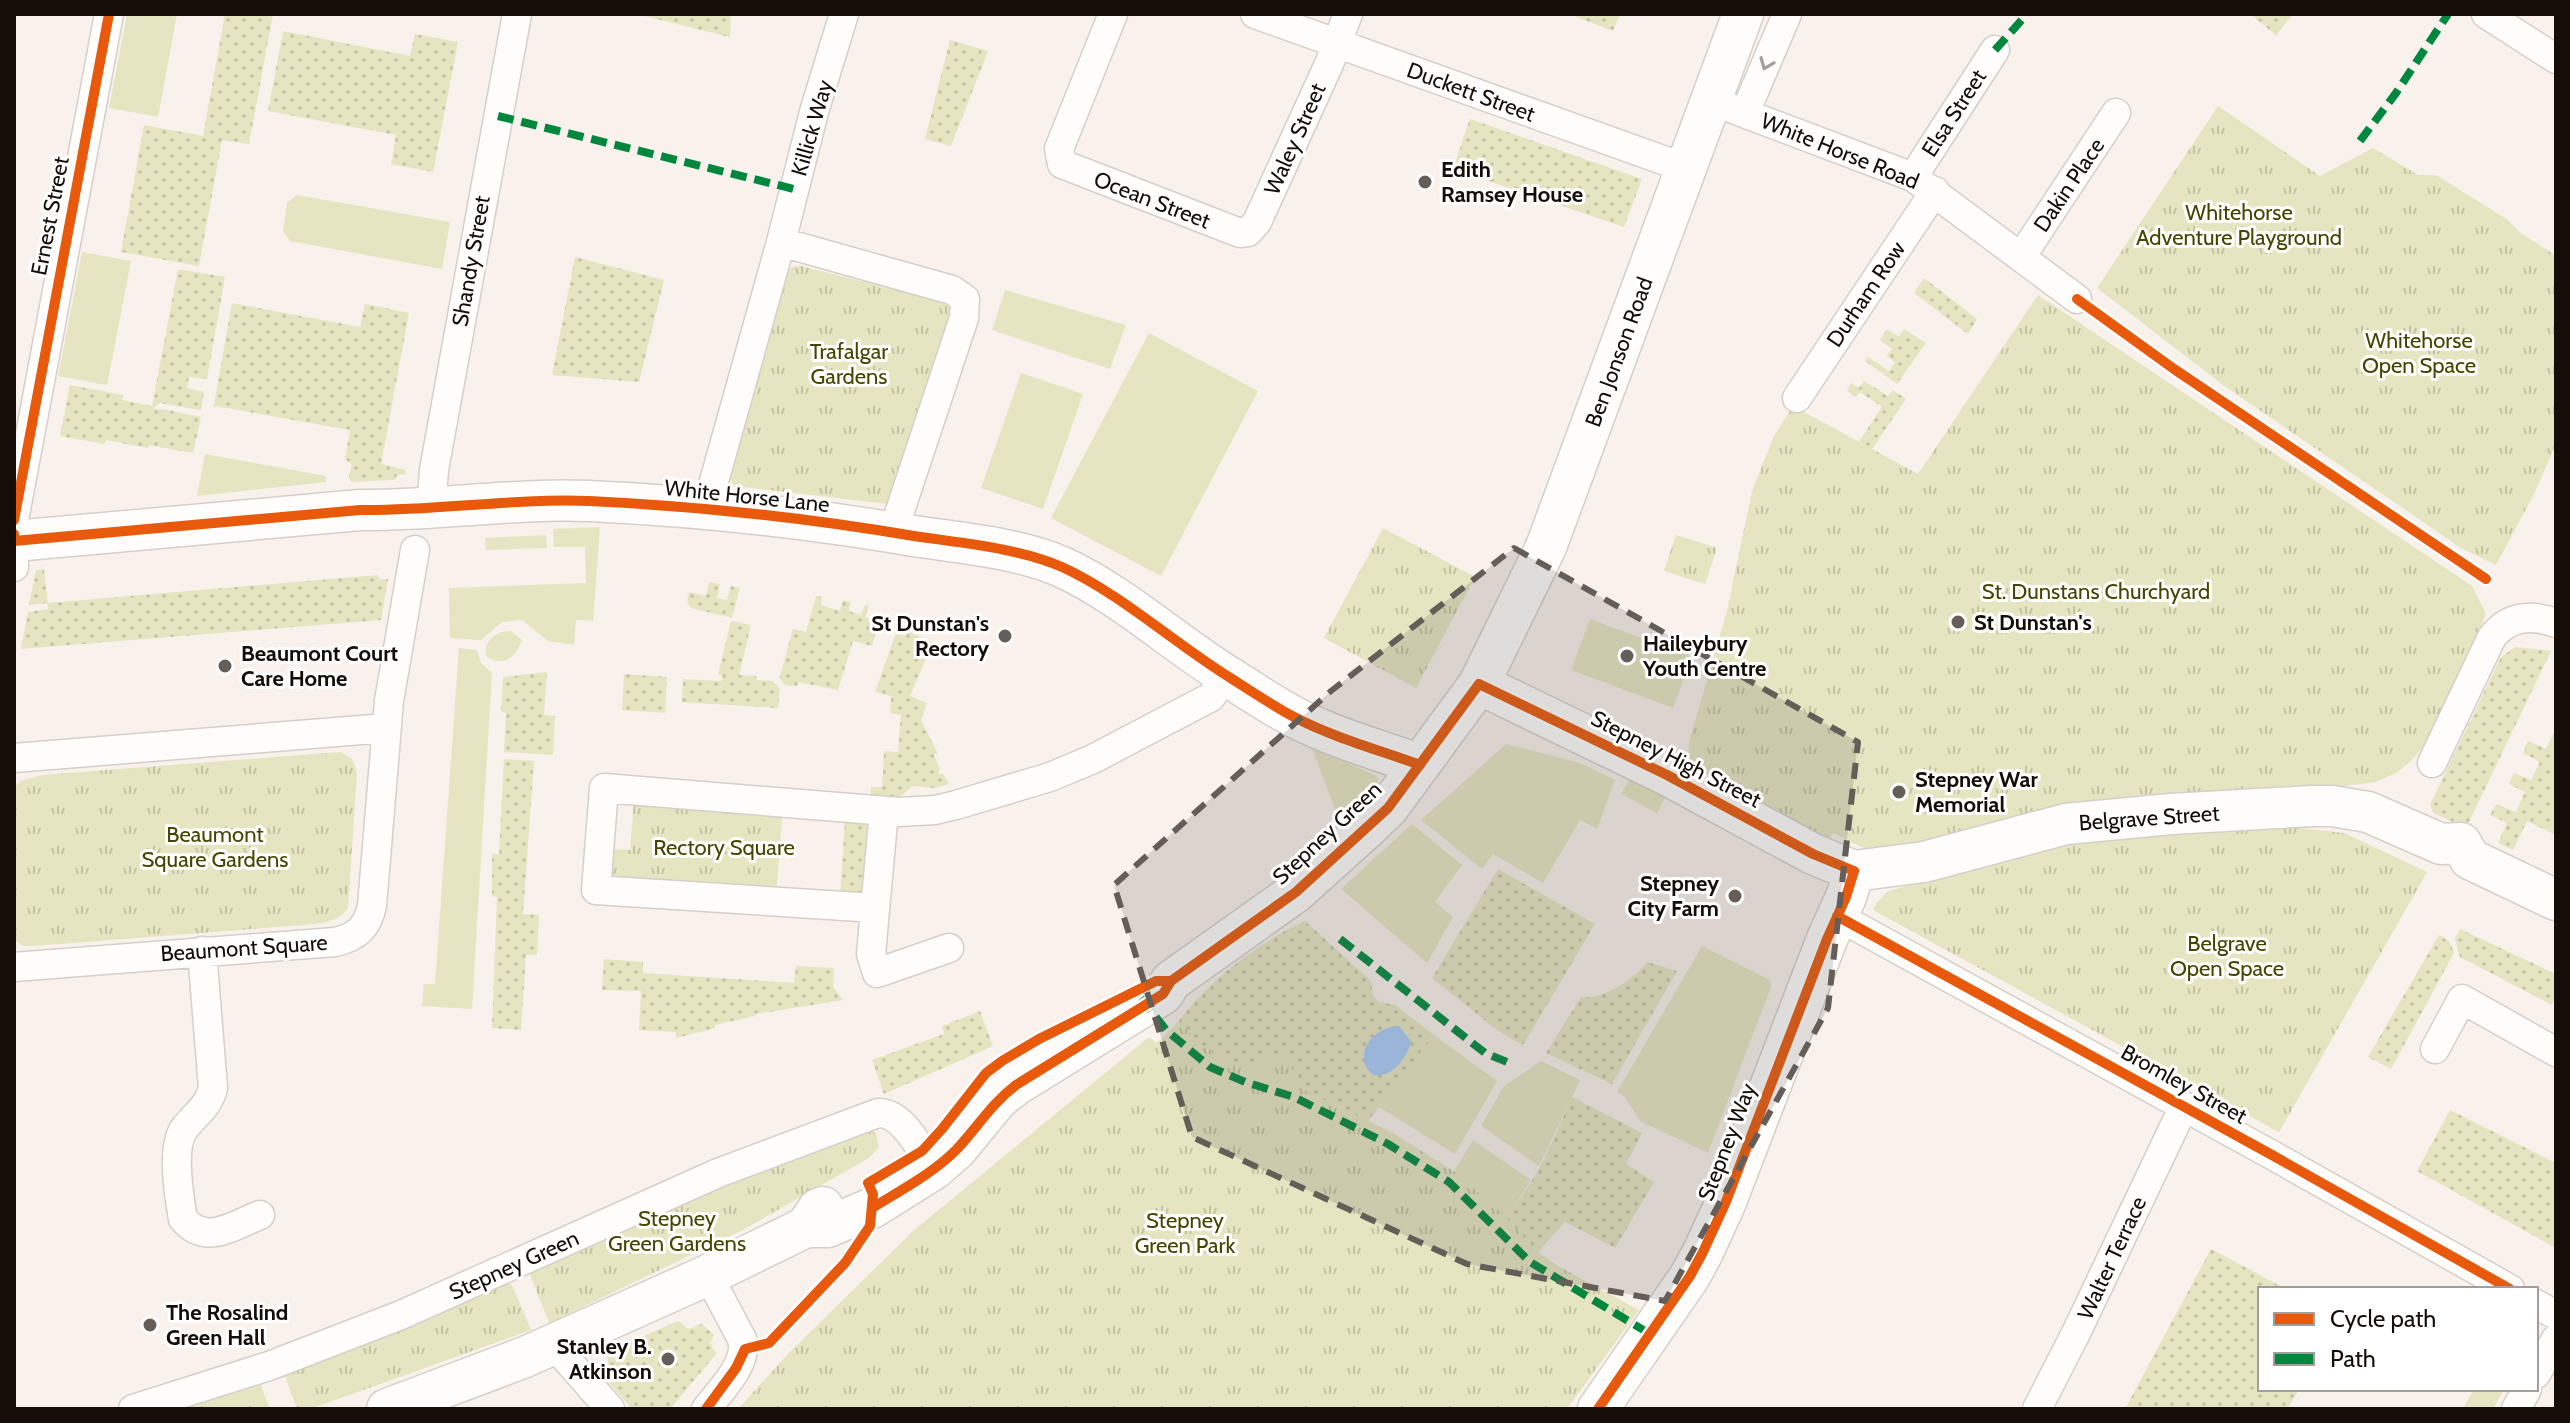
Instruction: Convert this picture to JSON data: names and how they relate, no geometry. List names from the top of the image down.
{
  "streets": {
    "main road": [
      "Ben Jonson Road",
      "White Horse Lane",
      "Stepney High Street",
      "Belgrave Street",
      "Stepney Green",
      "Stepney Way"
    ],
    "street": [
      "Duckett Street",
      "Elsa Street",
      "Killick Way",
      "Waley Street",
      "White Horse Road",
      "Dakin Place",
      "Ocean Street",
      "Ernest Street",
      "Shandy Street",
      "Durham Row",
      "Beaumont Square",
      "Bromley Street",
      "Walter Terrace"
    ]
  },
  "crossings": [
    ["Duckett Street", "Waley Street"],
    ["Duckett Street", "Ben Jonson Road"],
    ["Elsa Street", "White Horse Road"],
    ["Elsa Street", "Durham Row"],
    ["Waley Street", "Ocean Street"],
    ["White Horse Road", "Dakin Place"],
    ["White Horse Road", "Durham Row"],
    ["White Horse Road", "Ben Jonson Road"],
    ["Shandy Street", "White Horse Lane"],
    ["Ben Jonson Road", "Stepney High Street"],
    ["Ben Jonson Road", "Stepney Green"],
    ["White Horse Lane", "Stepney Green"],
    ["Stepney High Street", "Belgrave Street"],
    ["Stepney High Street", "Stepney Green"],
    ["Stepney High Street", "Stepney Way"],
    ["Belgrave Street", "Stepney Way"],
    ["Bromley Street", "Stepney Way"],
    ["Bromley Street", "Walter Terrace"]
  ],
  "parks": [
    "Whitehorse Adventure Playground",
    "Whitehorse Open Space",
    "Trafalgar Gardens",
    "St. Dunstans Churchyard",
    "Beaumont Square Gardens",
    "Rectory Square",
    "Belgrave Open Space",
    "Stepney Green Gardens",
    "Stepney Green Park"
  ],
  "places": [
    "Edith Ramsey House",
    "St Dunstan's",
    "St Dunstan's Rectory",
    "Haileybury Youth Centre",
    "Beaumont Court Care Home",
    "Stepney War Memorial",
    "Stepney City Farm",
    "The Rosalind Green Hall",
    "Stanley B. Atkinson"
  ],
  "legend": ["Cycle path", "Path"]
}
